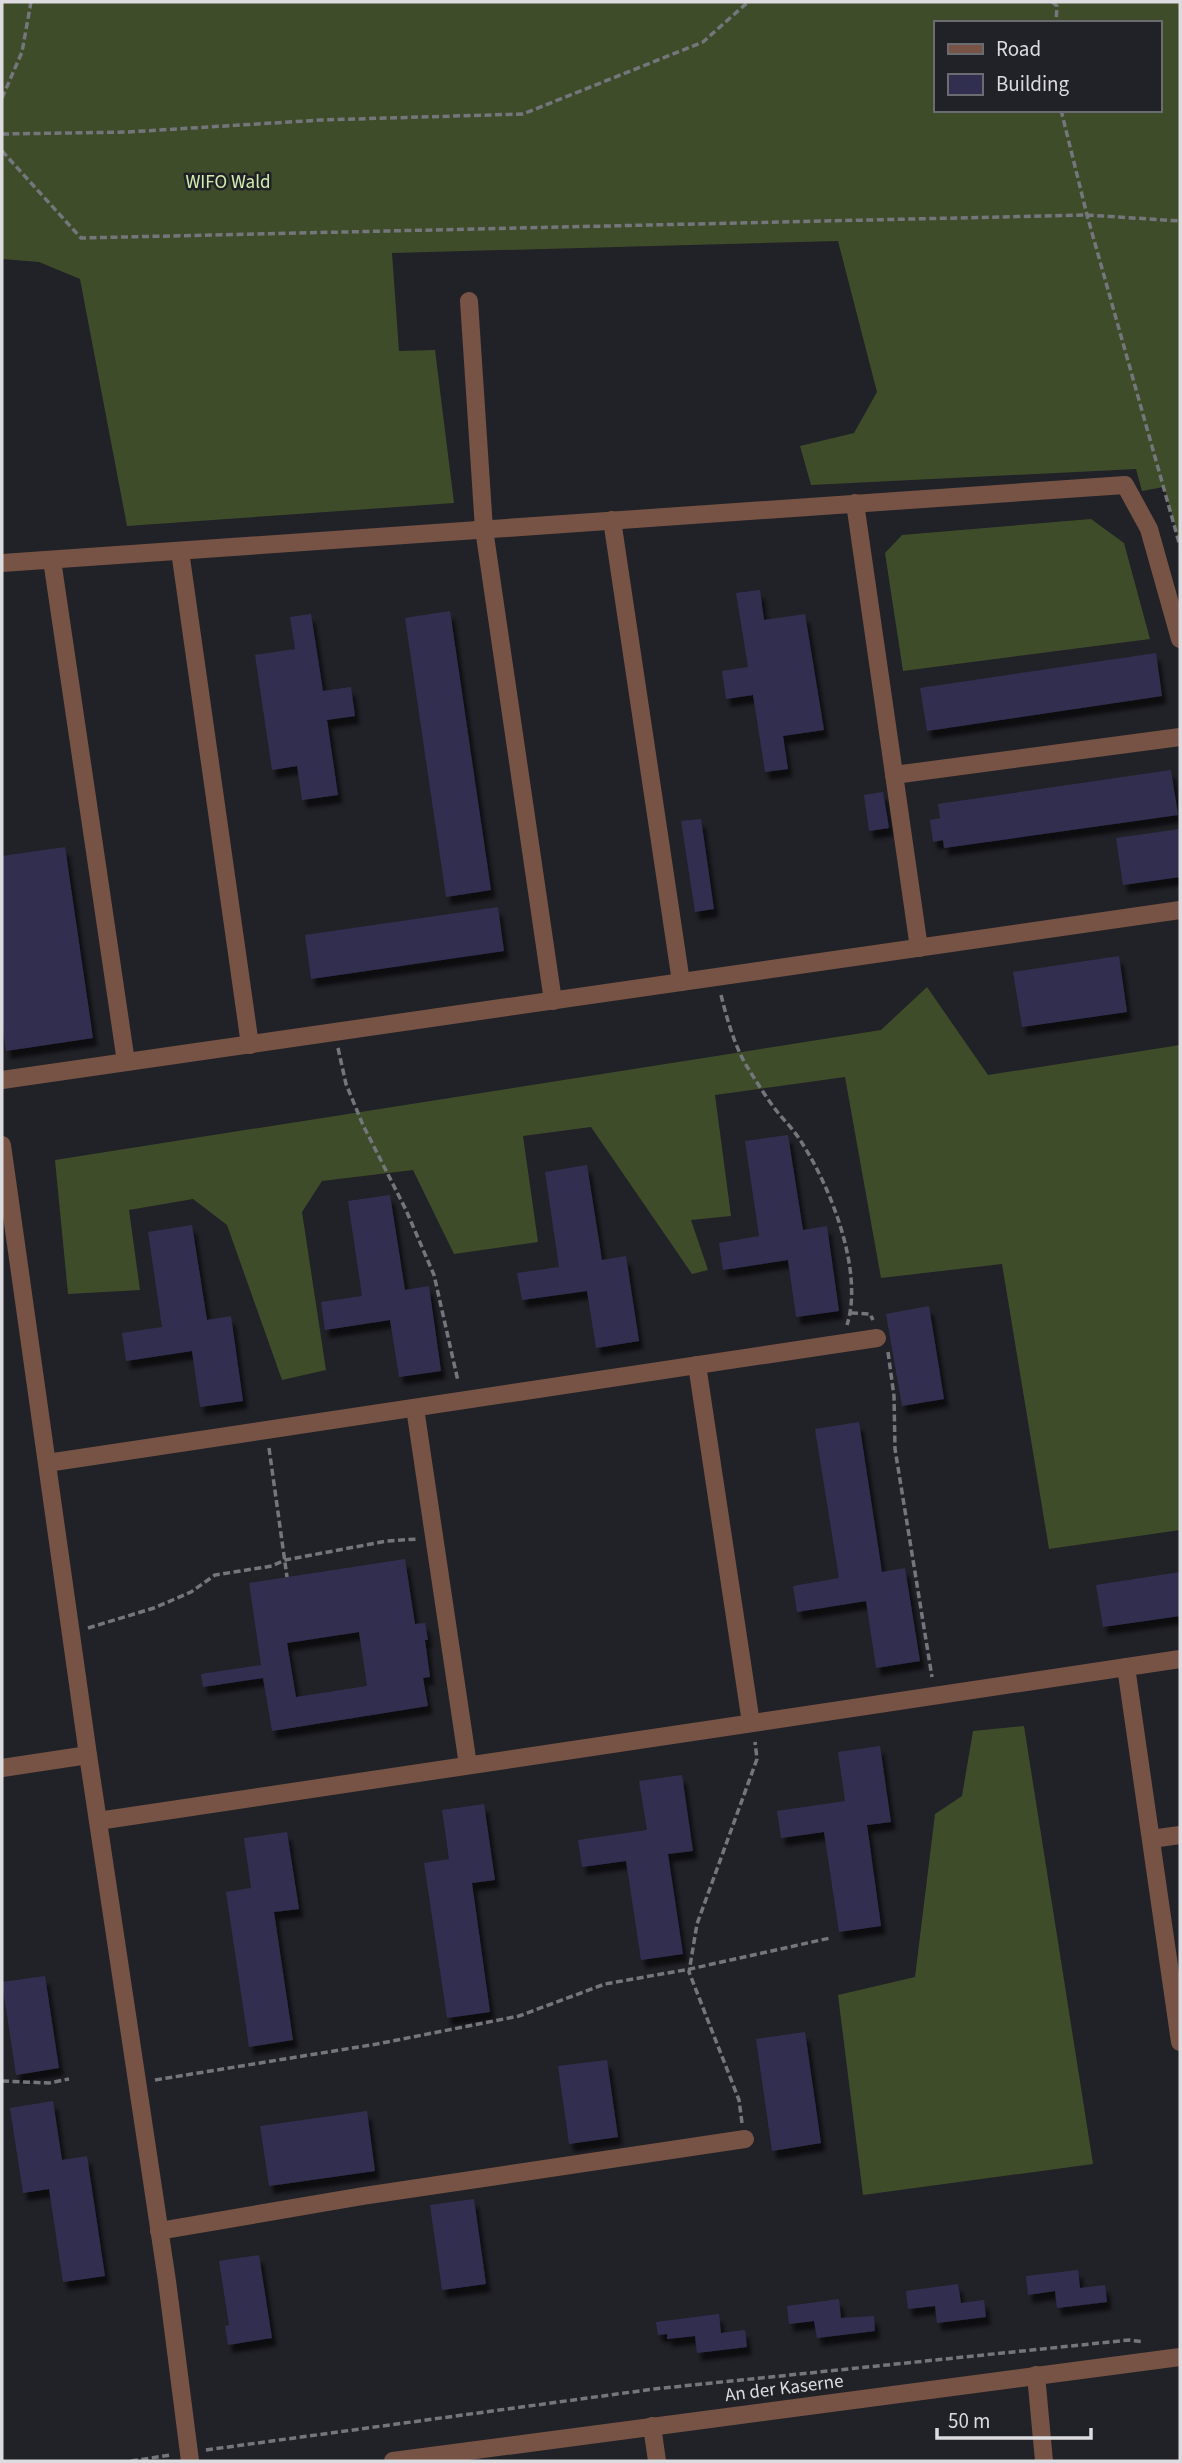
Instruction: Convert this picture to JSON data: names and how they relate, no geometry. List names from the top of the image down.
{
  "streets": {
    "street": ["An der Kaserne"]
  },
  "parks": ["WIFO Wald"],
  "legend": ["Road", "Building"],
  "scale_bar": "50 m"
}
